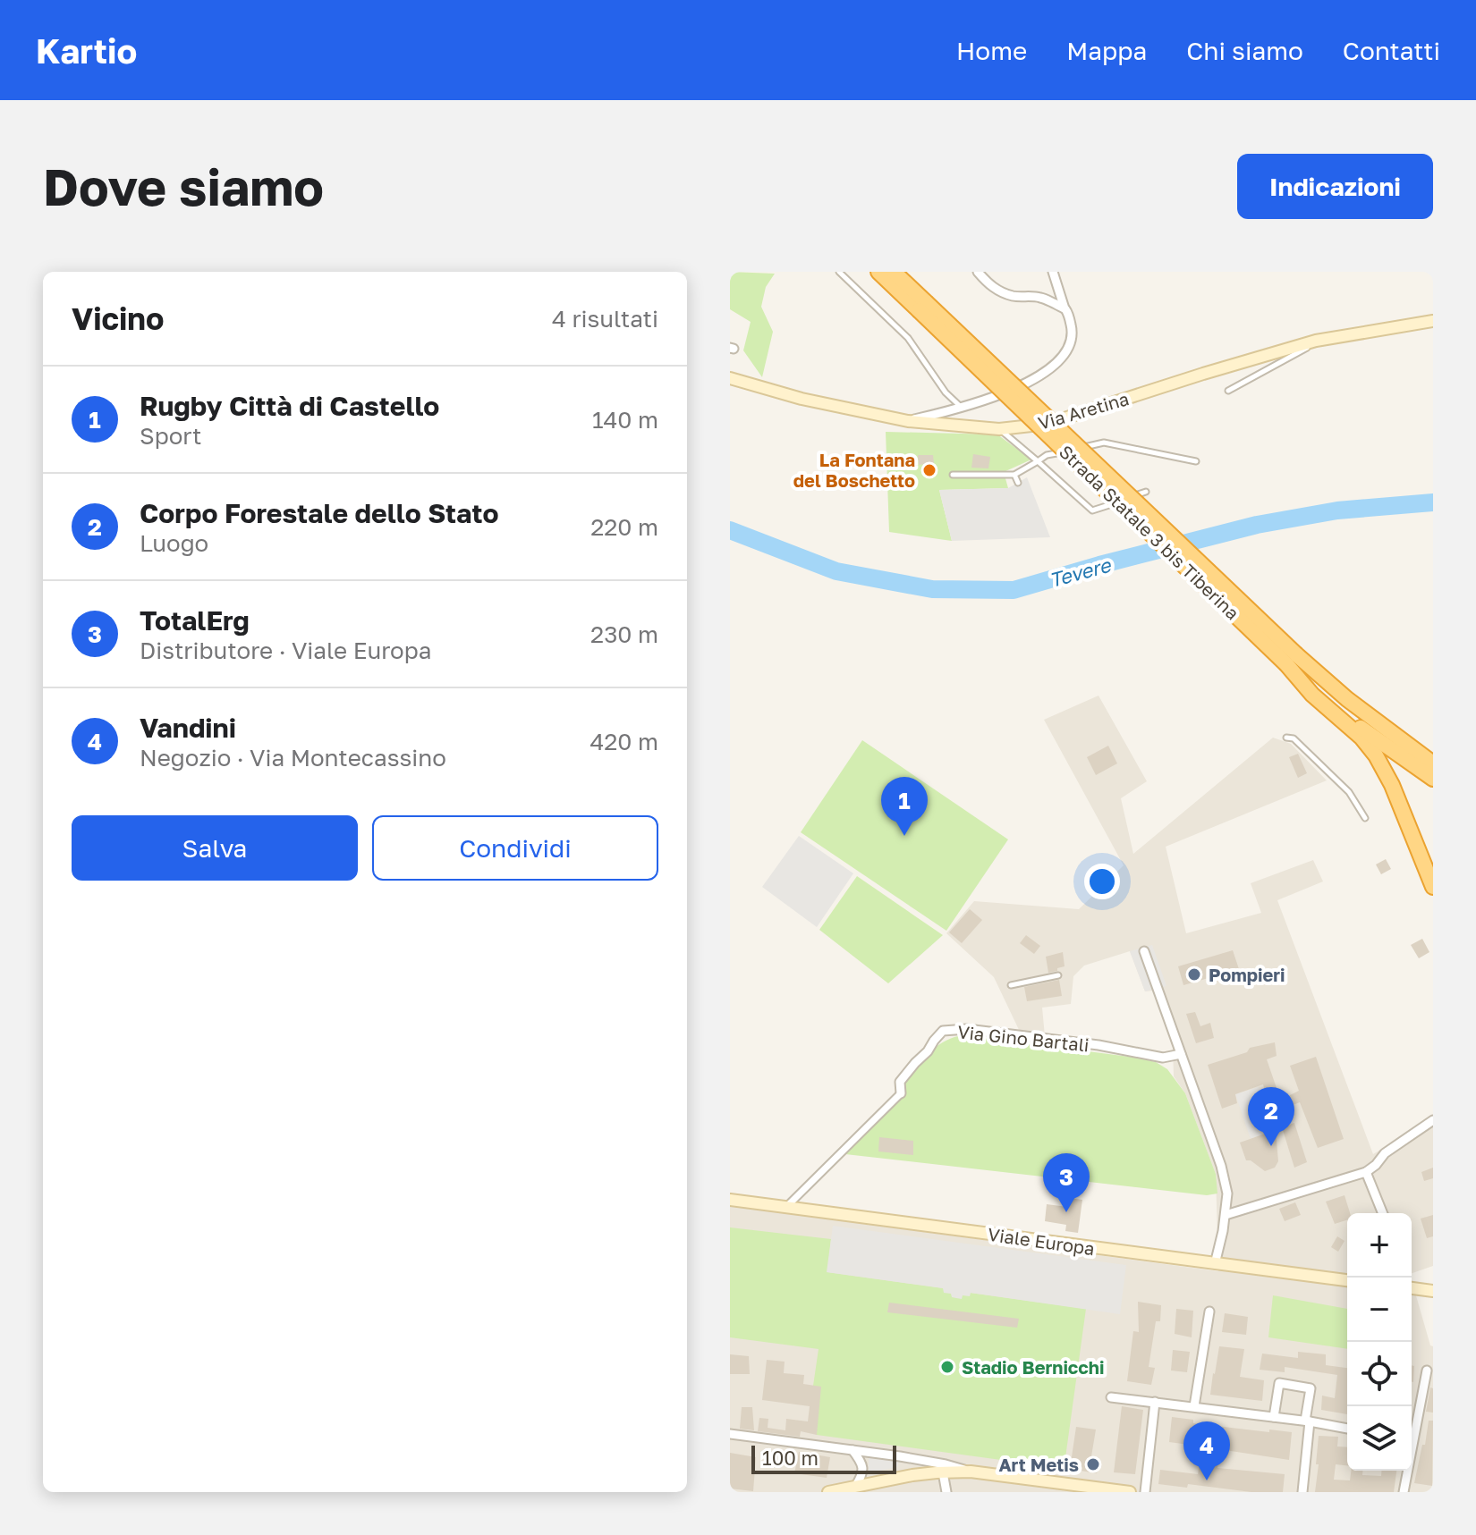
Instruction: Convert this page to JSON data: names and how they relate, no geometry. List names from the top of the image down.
{
  "streets": {
    "highway": ["Strada Statale 3 bis Tiberina"],
    "main road": ["Via Aretina", "Viale Europa"],
    "street": ["Via Gino Bartali"]
  },
  "water": ["Tevere"],
  "places": [
    "La Fontana del Boschetto",
    "Pompieri",
    "Stadio Bernicchi",
    "Art Metis"
  ],
  "scale_bar": "100 m",
  "page": {
    "header": "Kartio",
    "nav": [
      "Home",
      "Mappa",
      "Chi siamo",
      "Contatti"
    ],
    "buttons": [
      "Indicazioni",
      ["Salva", "Condividi"]
    ],
    "title": "Dove siamo",
    "heading": ["Vicino", "4 risultati"],
    "list": [
      {
        "mark": "1",
        "name": "Rugby Città di Castello",
        "note": "Sport",
        "value": "140 m"
      },
      {
        "mark": "2",
        "name": "Corpo Forestale dello Stato",
        "note": "Luogo",
        "value": "220 m"
      },
      {
        "mark": "3",
        "name": "TotalErg",
        "note": "Distributore · Viale Europa",
        "value": "230 m"
      },
      {
        "mark": "4",
        "name": "Vandini",
        "note": "Negozio · Via Montecassino",
        "value": "420 m"
      }
    ],
    "pins": [
      "1",
      "2",
      "3",
      "4"
    ],
    "map_buttons": ["+", "−"],
    "scale": "100 m"
  }
}
